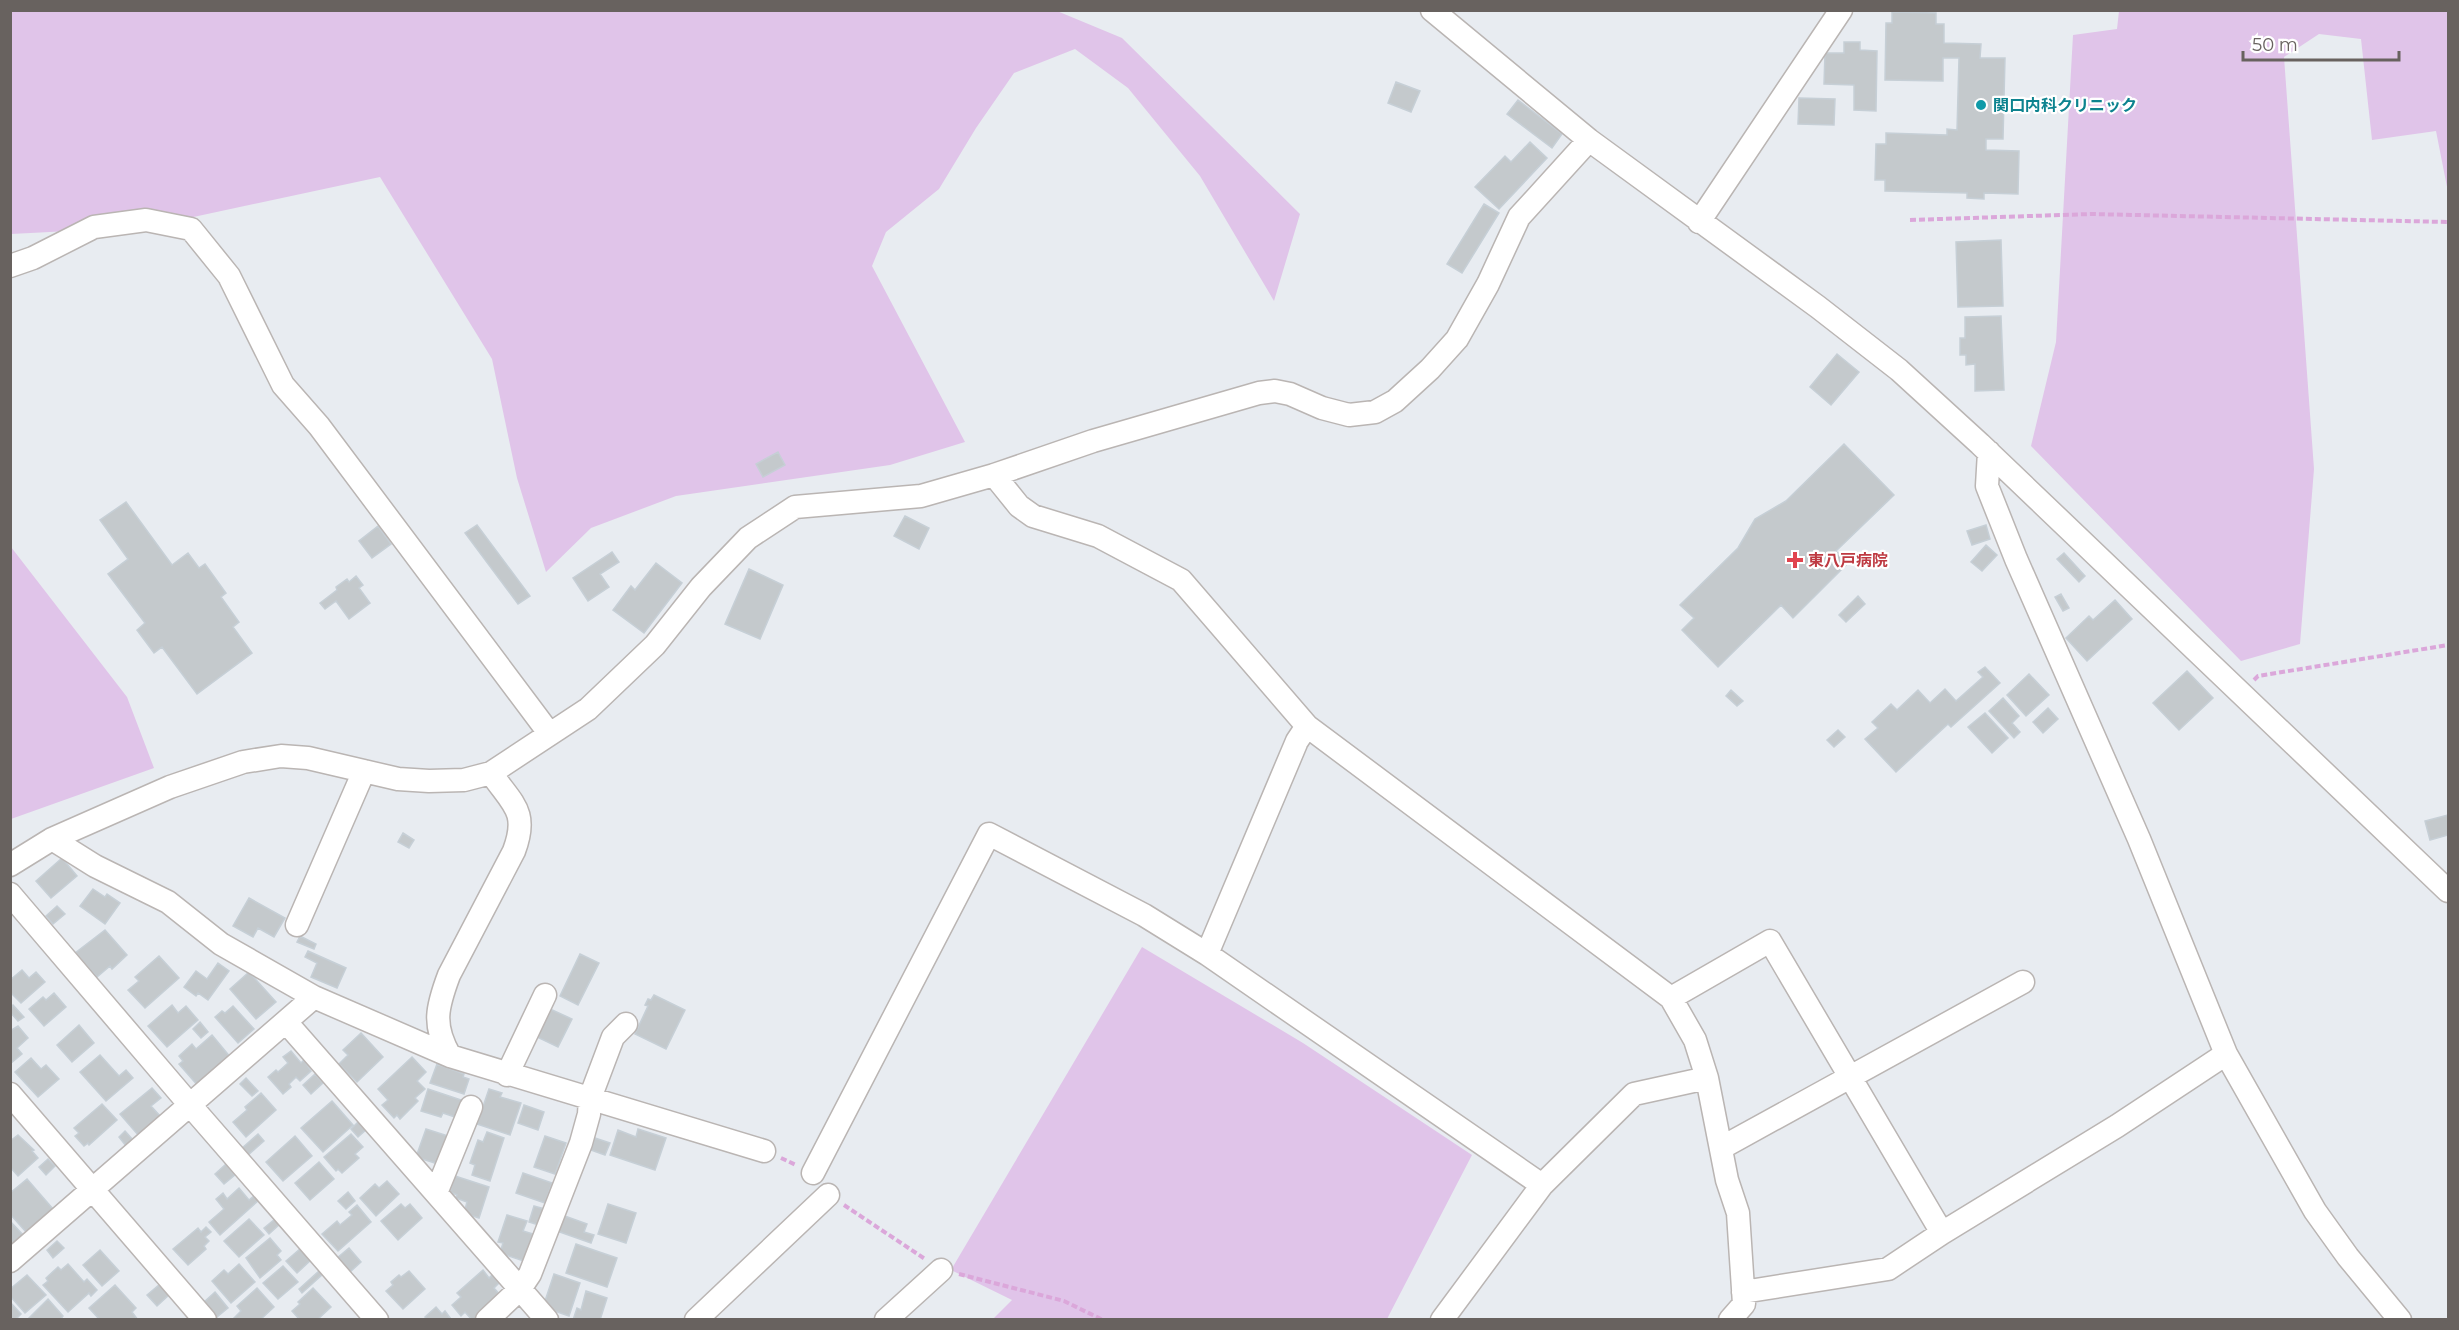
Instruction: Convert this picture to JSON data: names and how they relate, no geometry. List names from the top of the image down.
{
  "places": {
    "other": ["関口内科クリニック"],
    "health": ["東八戸病院"]
  },
  "scale_bar": "50 m"
}
